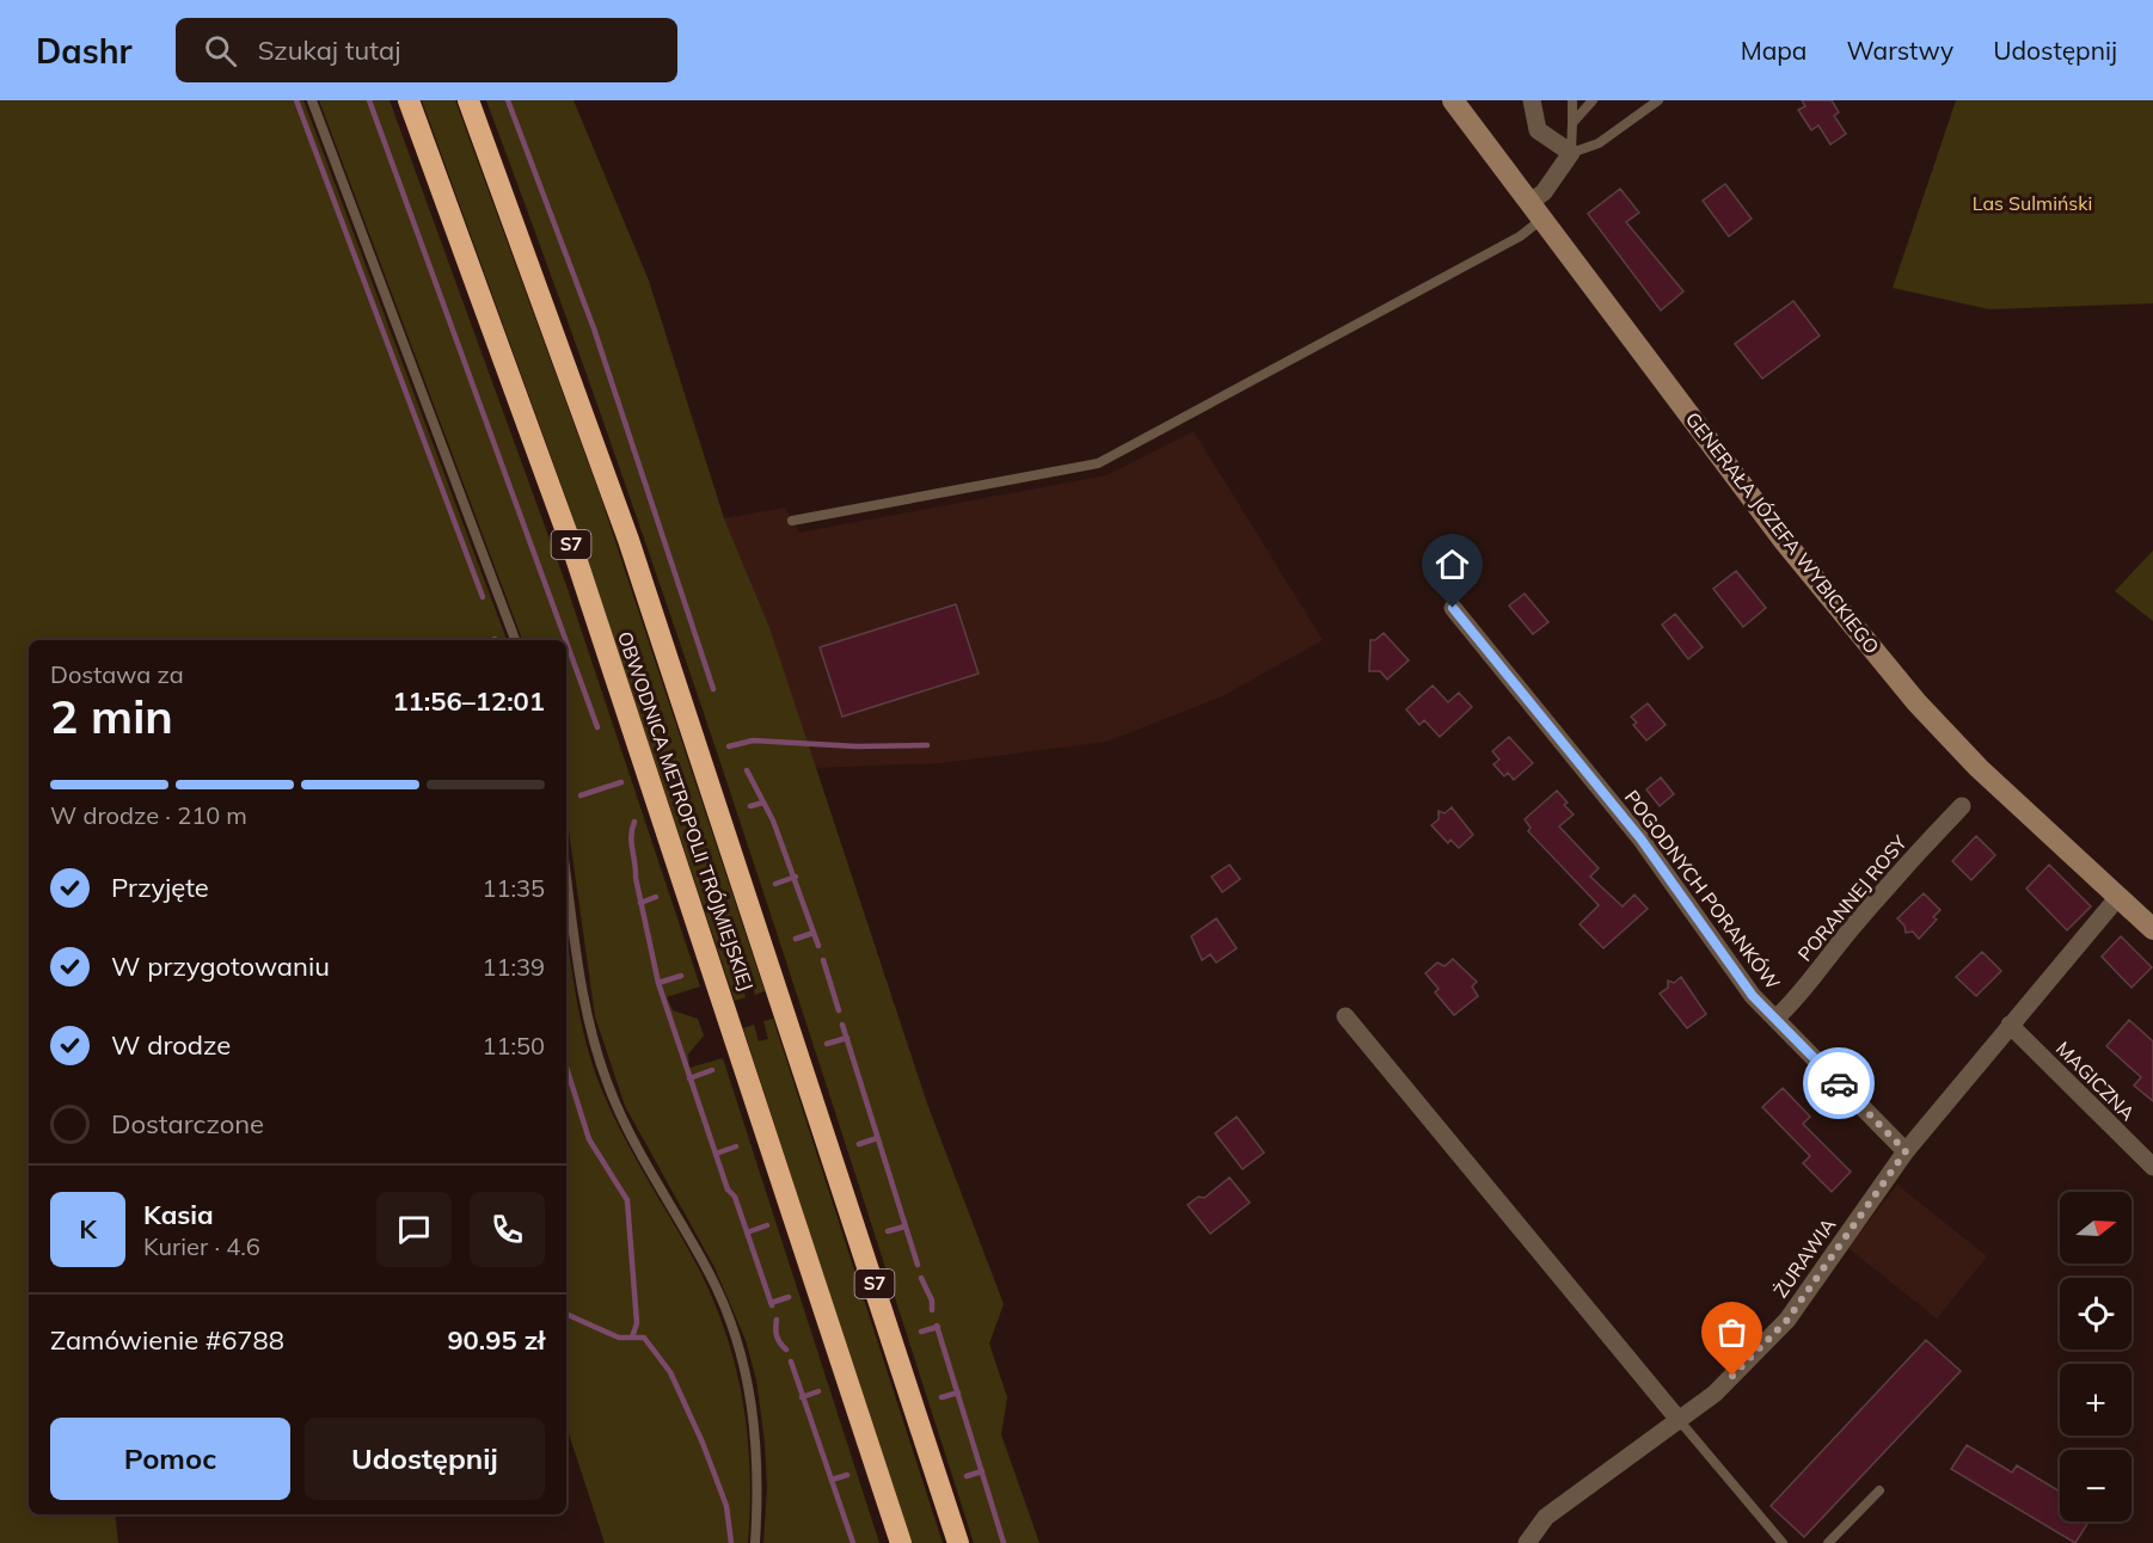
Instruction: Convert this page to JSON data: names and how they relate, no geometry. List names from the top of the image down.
{
  "streets": {
    "highway": ["S7", "OBWODNICA METROPOLII TRÓJMIEJSKIEJ"],
    "main road": ["GENERAŁA JÓZEFA WYBICKIEGO"],
    "street": [
      "POGODNYCH PORANKÓW",
      "PORANNEJ ROSY",
      "MAGICZNA",
      "ŻURAWIA"
    ]
  },
  "crossings": [
    ["GENERAŁA JÓZEFA WYBICKIEGO", "ŻURAWIA"],
    ["POGODNYCH PORANKÓW", "PORANNEJ ROSY"],
    ["POGODNYCH PORANKÓW", "ŻURAWIA"],
    ["MAGICZNA", "ŻURAWIA"]
  ],
  "parks": ["Las Sulmiński"],
  "north": "right",
  "page": {
    "header": "Dashr",
    "search": "Szukaj tutaj",
    "nav": ["Mapa", "Warstwy", "Udostępnij"],
    "heading": ["2 min", "Dostawa za", "11:56–12:01"],
    "panel": [
      "Kasia",
      "Kurier · 4.6",
      "Zamówienie #6788",
      "90.95 zł"
    ],
    "bar": "W drodze · 210 m",
    "list": [
      ["Przyjęte", "11:35"],
      ["W przygotowaniu", "11:39"],
      ["W drodze", "11:50"],
      "Dostarczone"
    ],
    "map_buttons": ["+", "−"],
    "round": "K",
    "buttons": ["Pomoc", "Udostępnij"]
  }
}
